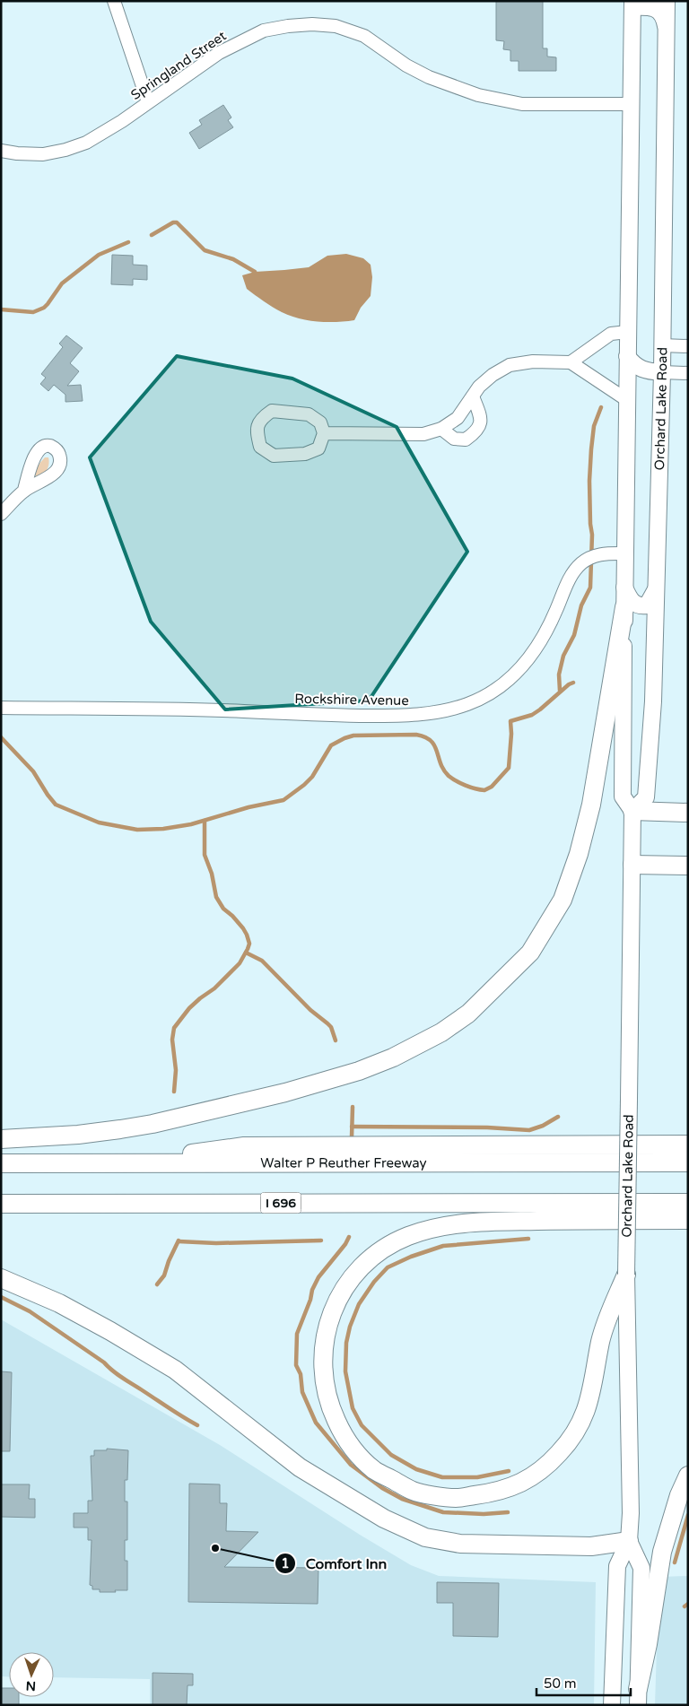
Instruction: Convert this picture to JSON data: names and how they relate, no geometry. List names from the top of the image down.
{
  "streets": {
    "highway": ["Walter P Reuther Freeway", "I 696"],
    "main road": ["Orchard Lake Road"],
    "street": ["Springland Street", "Rockshire Avenue"]
  },
  "crossings": [
    ["Springland Street", "Orchard Lake Road"],
    ["Orchard Lake Road", "Rockshire Avenue"]
  ],
  "places": ["Comfort Inn"],
  "scale_bar": "50 m",
  "north": "bottom"
}
